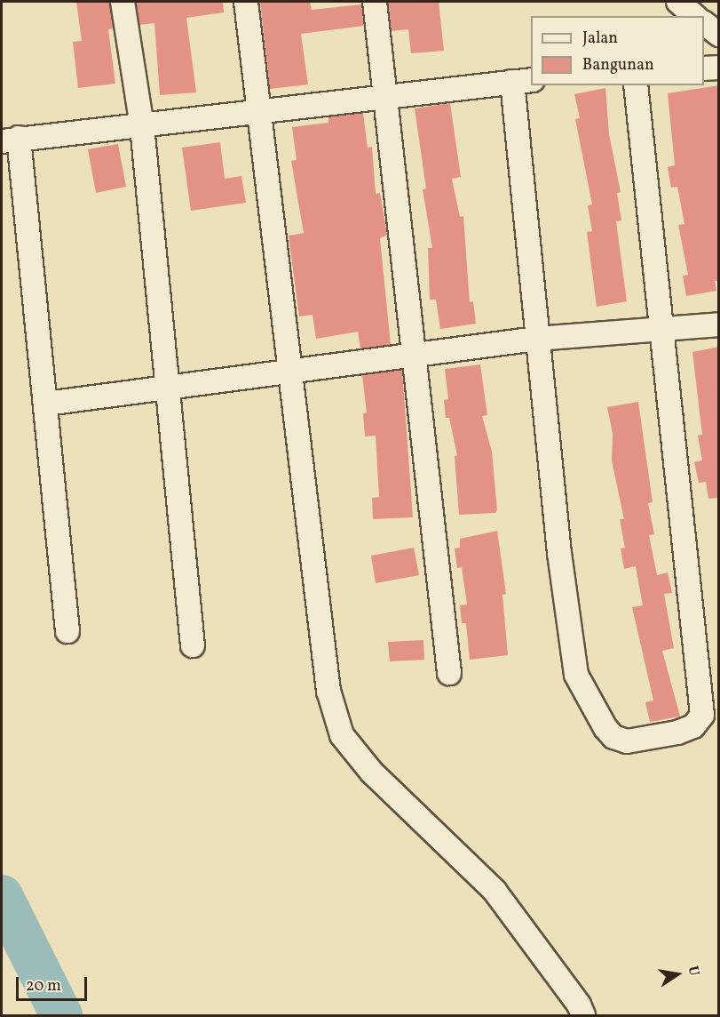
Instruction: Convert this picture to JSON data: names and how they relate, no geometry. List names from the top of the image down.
{
  "legend": ["Jalan", "Bangunan"],
  "scale_bar": "20 m",
  "north": "right"
}
